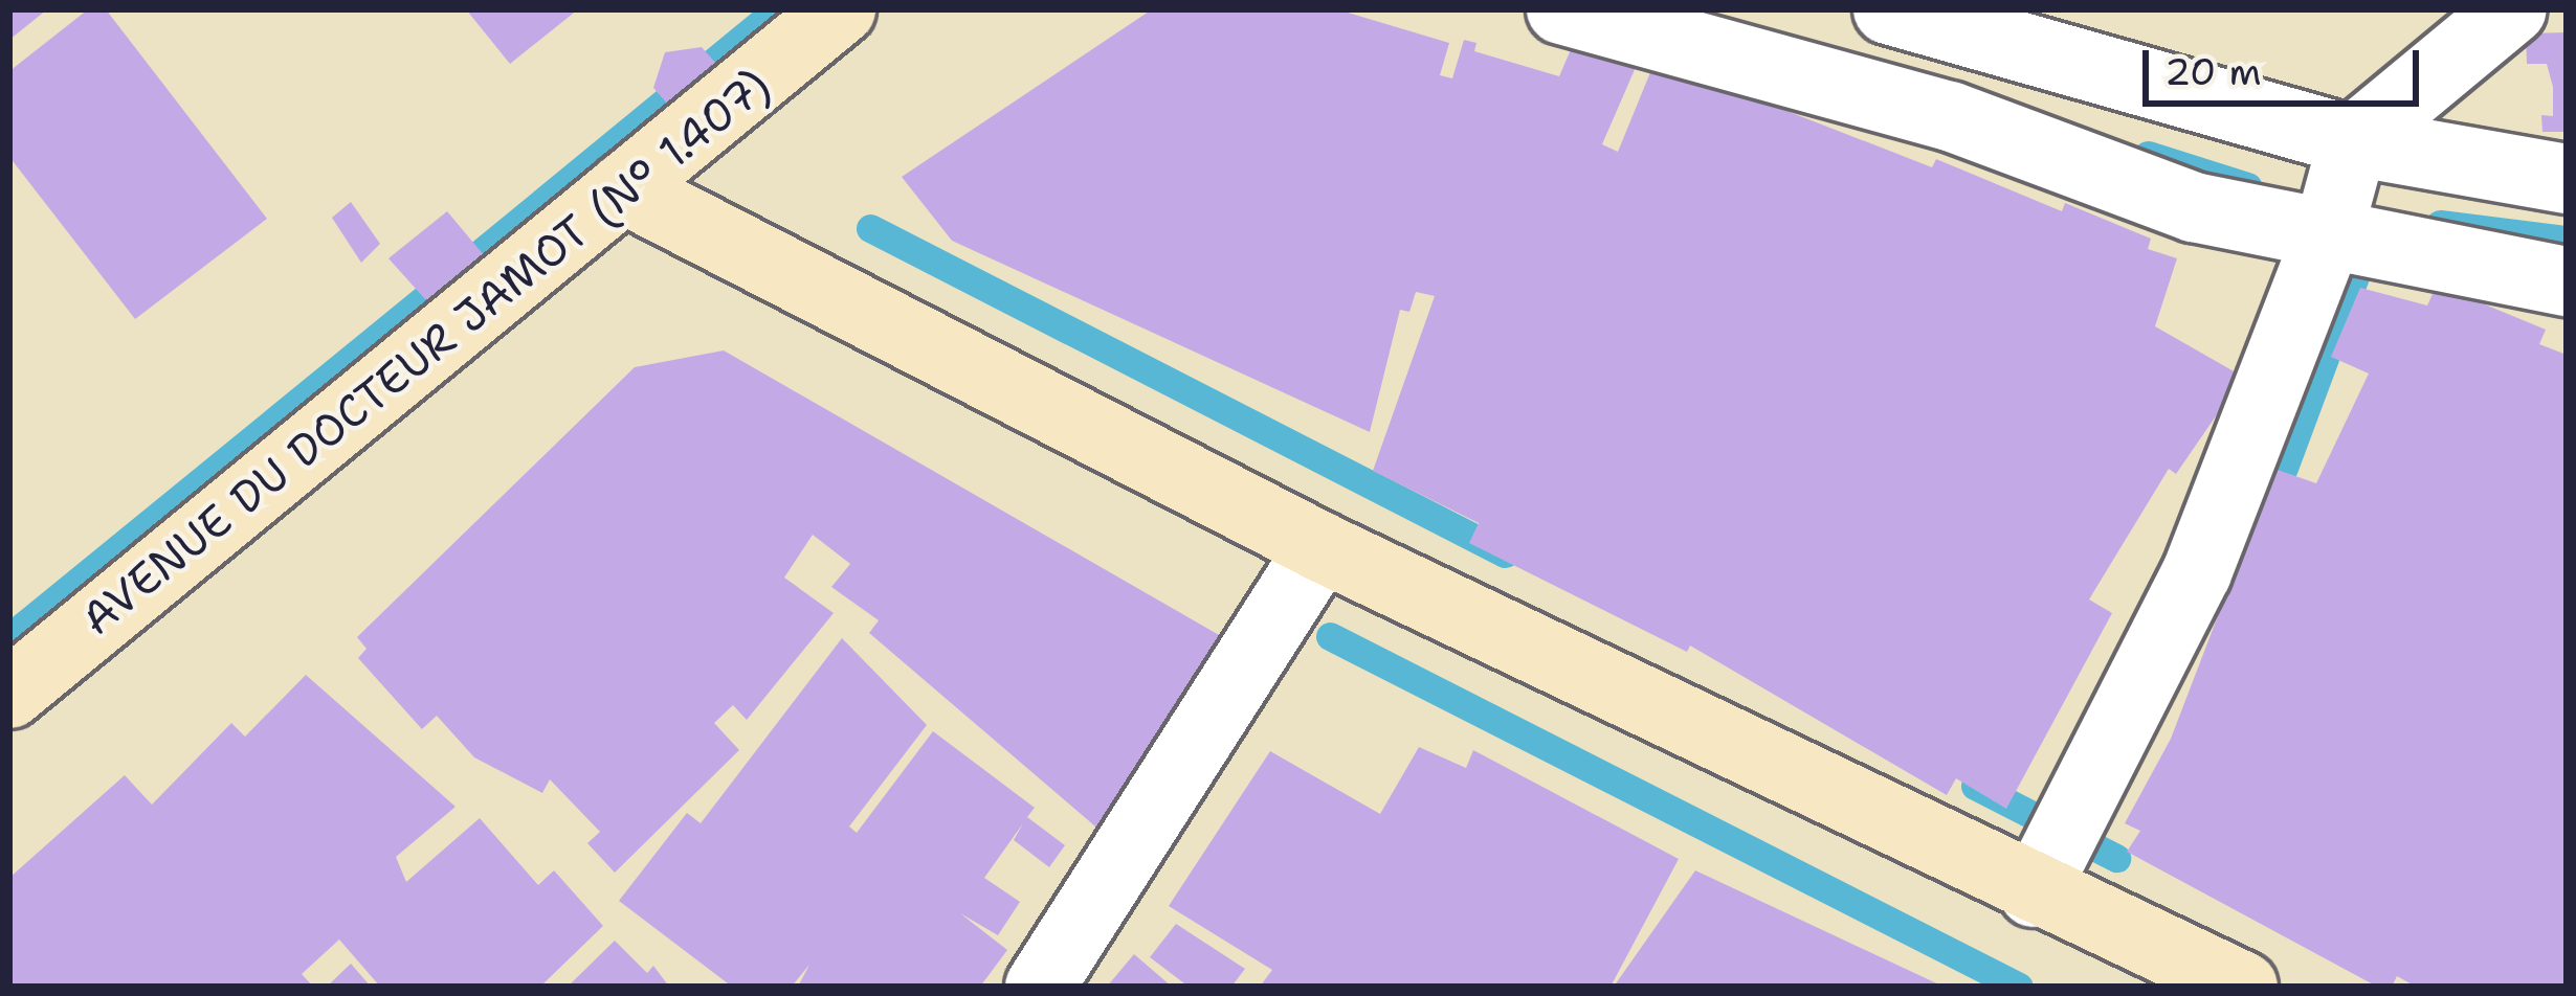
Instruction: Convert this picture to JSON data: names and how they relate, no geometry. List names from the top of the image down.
{
  "streets": {
    "street": ["AVENUE DU DOCTEUR JAMOT (N° 1.407)"]
  },
  "scale_bar": "20 m"
}
